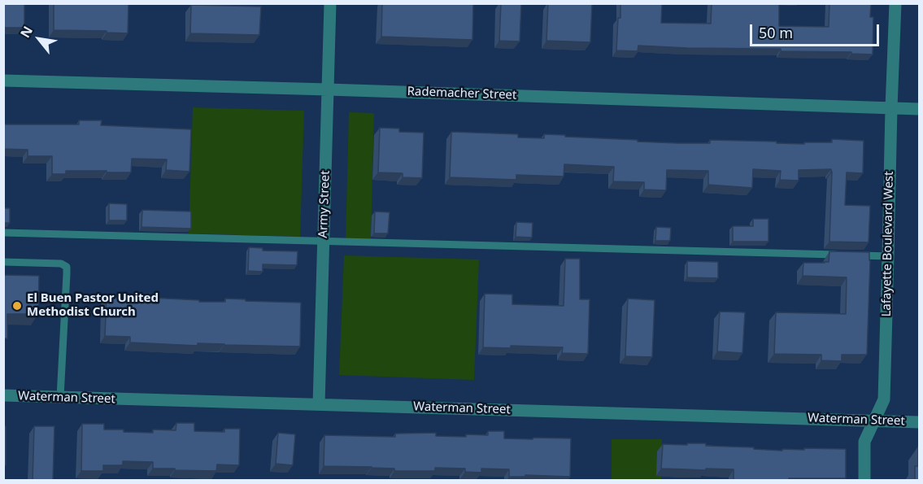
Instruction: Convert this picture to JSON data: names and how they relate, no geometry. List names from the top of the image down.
{
  "streets": {
    "street": [
      "Rademacher Street",
      "Army Street",
      "Lafayette Boulevard West",
      "Waterman Street"
    ]
  },
  "crossings": [
    ["Rademacher Street", "Army Street"],
    ["Rademacher Street", "Lafayette Boulevard West"],
    ["Army Street", "Waterman Street"],
    ["Lafayette Boulevard West", "Waterman Street"]
  ],
  "places": ["El Buen Pastor United Methodist Church"],
  "scale_bar": "50 m",
  "north": "top left"
}
